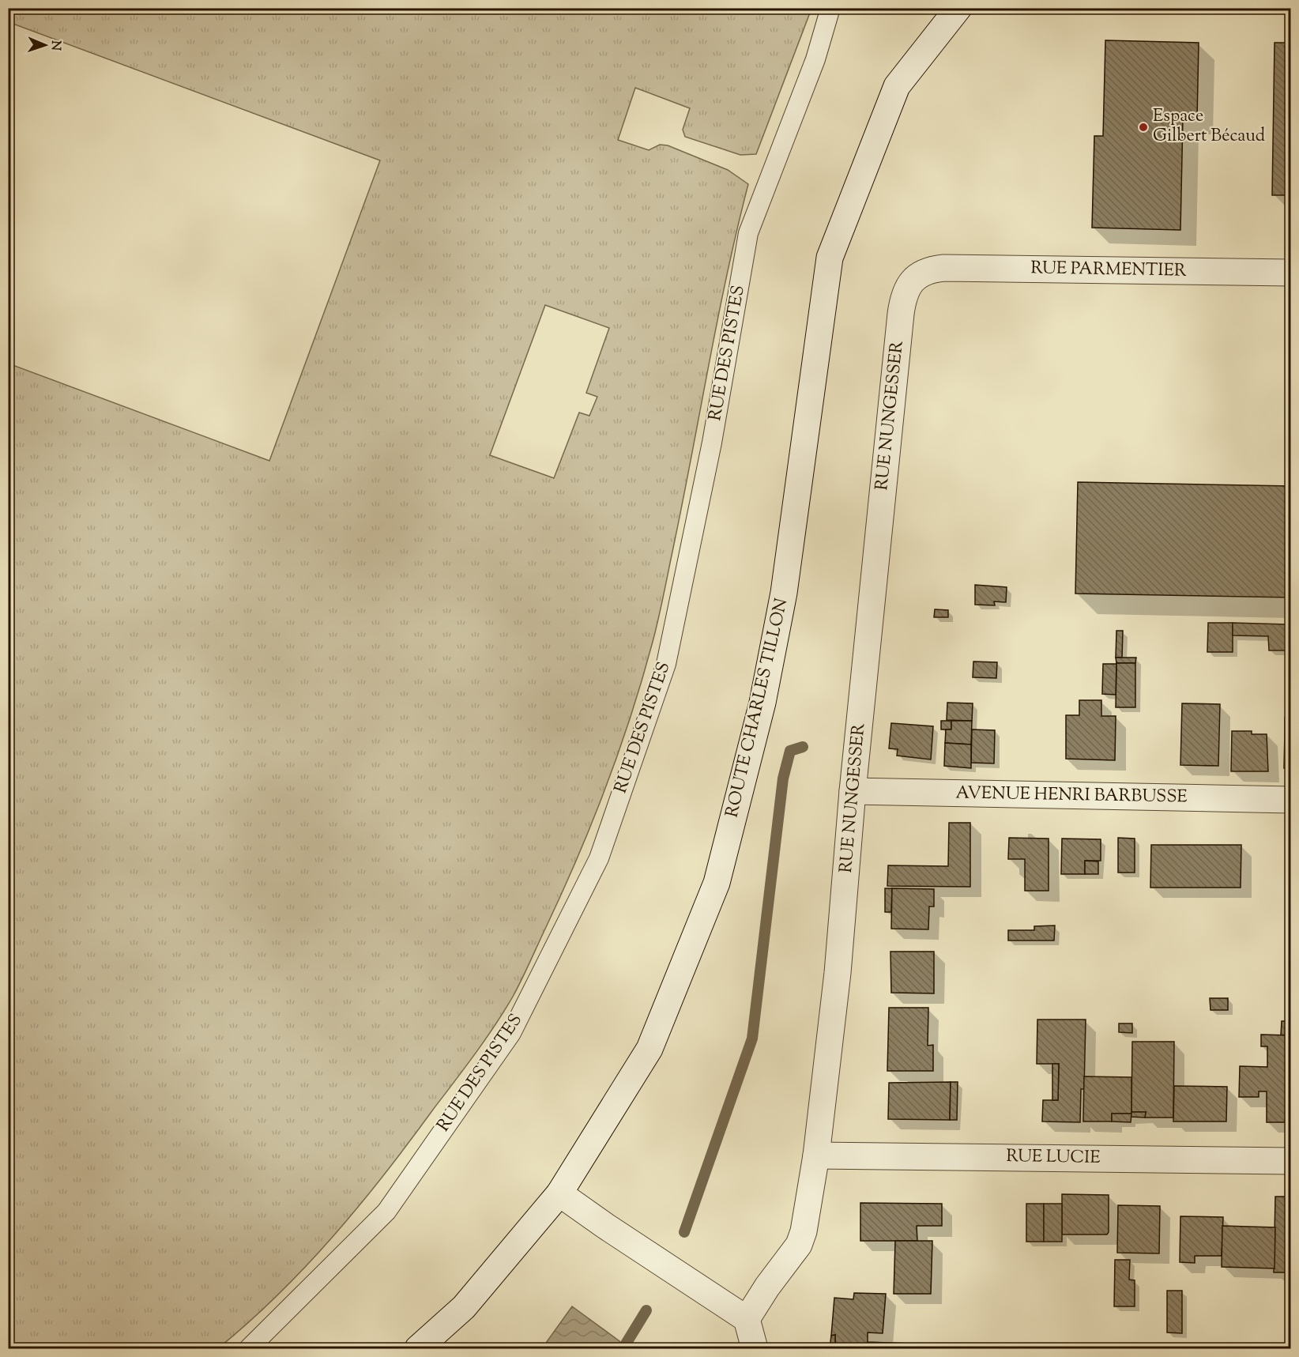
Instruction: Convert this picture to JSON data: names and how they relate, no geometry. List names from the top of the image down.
{
  "streets": {
    "street": [
      "RUE PARMENTIER",
      "RUE NUNGESSER",
      "ROUTE CHARLES TILLON",
      "AVENUE HENRI BARBUSSE",
      "RUE LUCIE"
    ],
    "lane": ["RUE DES PISTES"]
  },
  "crossings": [
    ["RUE PARMENTIER", "RUE NUNGESSER"],
    ["RUE NUNGESSER", "AVENUE HENRI BARBUSSE"],
    ["RUE NUNGESSER", "RUE LUCIE"]
  ],
  "places": ["Espace Gilbert Bécaud"],
  "north": "right"
}
